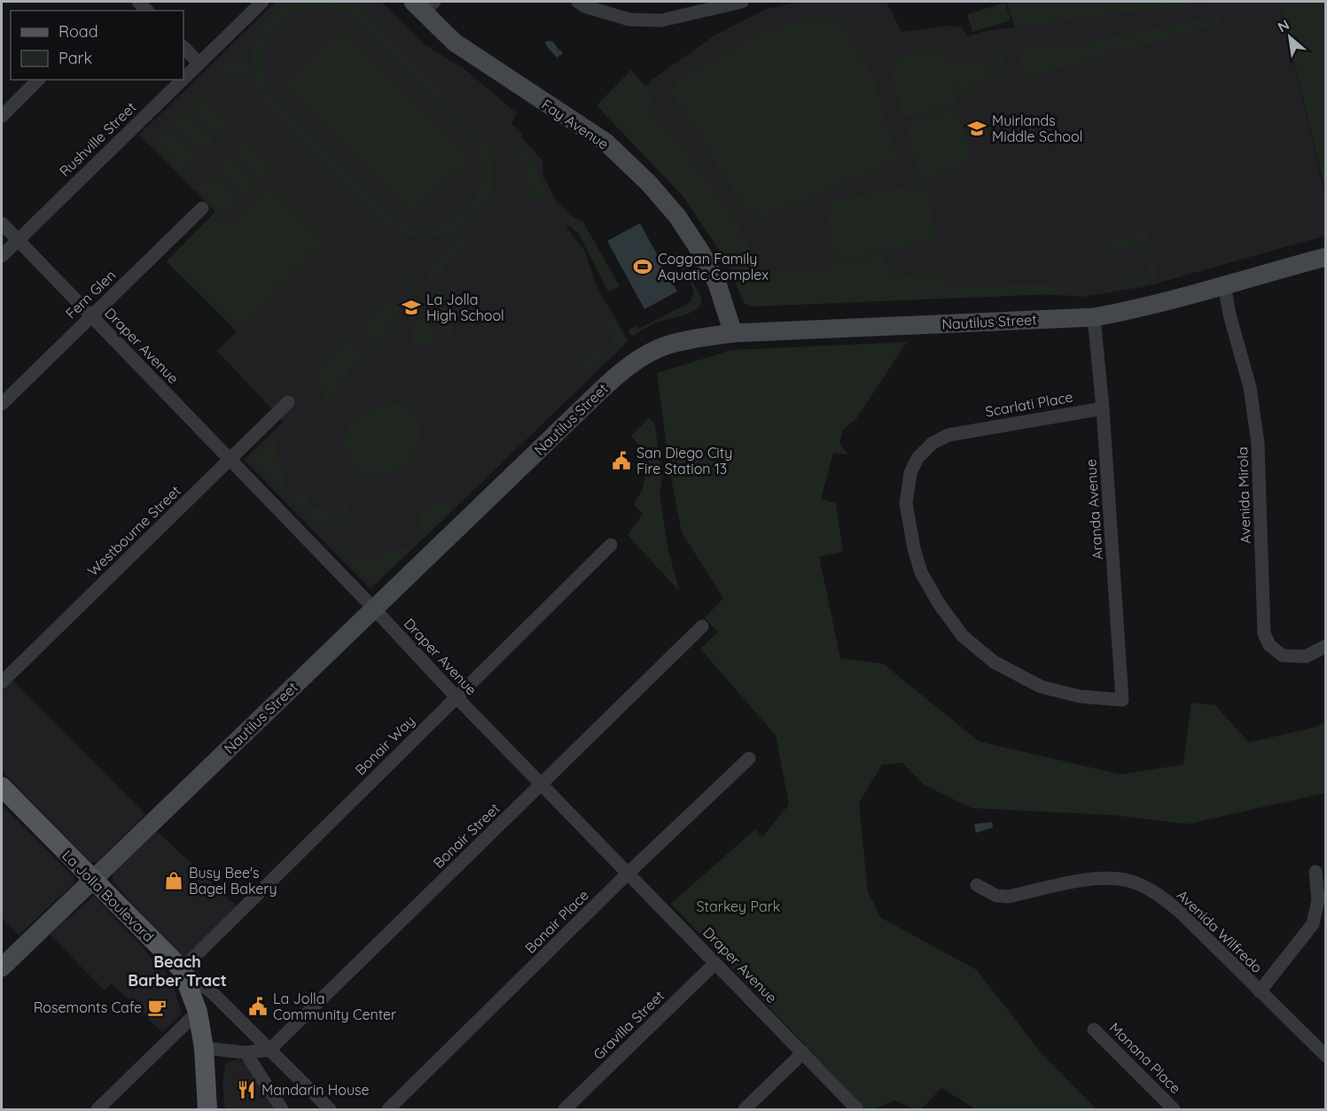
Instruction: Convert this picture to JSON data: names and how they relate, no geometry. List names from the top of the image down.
{
  "streets": {
    "main road": ["Fay Avenue", "Nautilus Street", "La Jolla Boulevard"],
    "street": [
      "Rushville Street",
      "Fern Glen",
      "Draper Avenue",
      "Scarlati Place",
      "Avenida Mirola",
      "Aranda Avenue",
      "Westbourne Street",
      "Bonair Way",
      "Bonair Street",
      "Bonair Place",
      "Avenida Wilfredo",
      "Gravilla Street",
      "Manana Place"
    ]
  },
  "crossings": [
    ["Fay Avenue", "Nautilus Street"],
    ["Rushville Street", "Draper Avenue"],
    ["Fern Glen", "Draper Avenue"],
    ["Nautilus Street", "Draper Avenue"],
    ["Nautilus Street", "Avenida Mirola"],
    ["Nautilus Street", "Aranda Avenue"],
    ["Nautilus Street", "La Jolla Boulevard"],
    ["Draper Avenue", "Westbourne Street"],
    ["Draper Avenue", "Bonair Way"],
    ["Draper Avenue", "Bonair Street"],
    ["Draper Avenue", "Bonair Place"],
    ["Draper Avenue", "Gravilla Street"],
    ["Scarlati Place", "Aranda Avenue"],
    ["Bonair Way", "La Jolla Boulevard"]
  ],
  "districts": ["Beach Barber Tract"],
  "parks": ["Starkey Park"],
  "places": {
    "school or university": ["Muirlands Middle School", "La Jolla High School"],
    "sports": ["Coggan Family Aquatic Complex"],
    "public building": ["San Diego City Fire Station 13", "La Jolla Community Center"],
    "shop": ["Busy Bee's Bagel Bakery"],
    "cafe": ["Rosemonts Cafe"],
    "restaurant": ["Mandarin House"]
  },
  "legend": ["Road", "Park"],
  "north": "top left"
}
